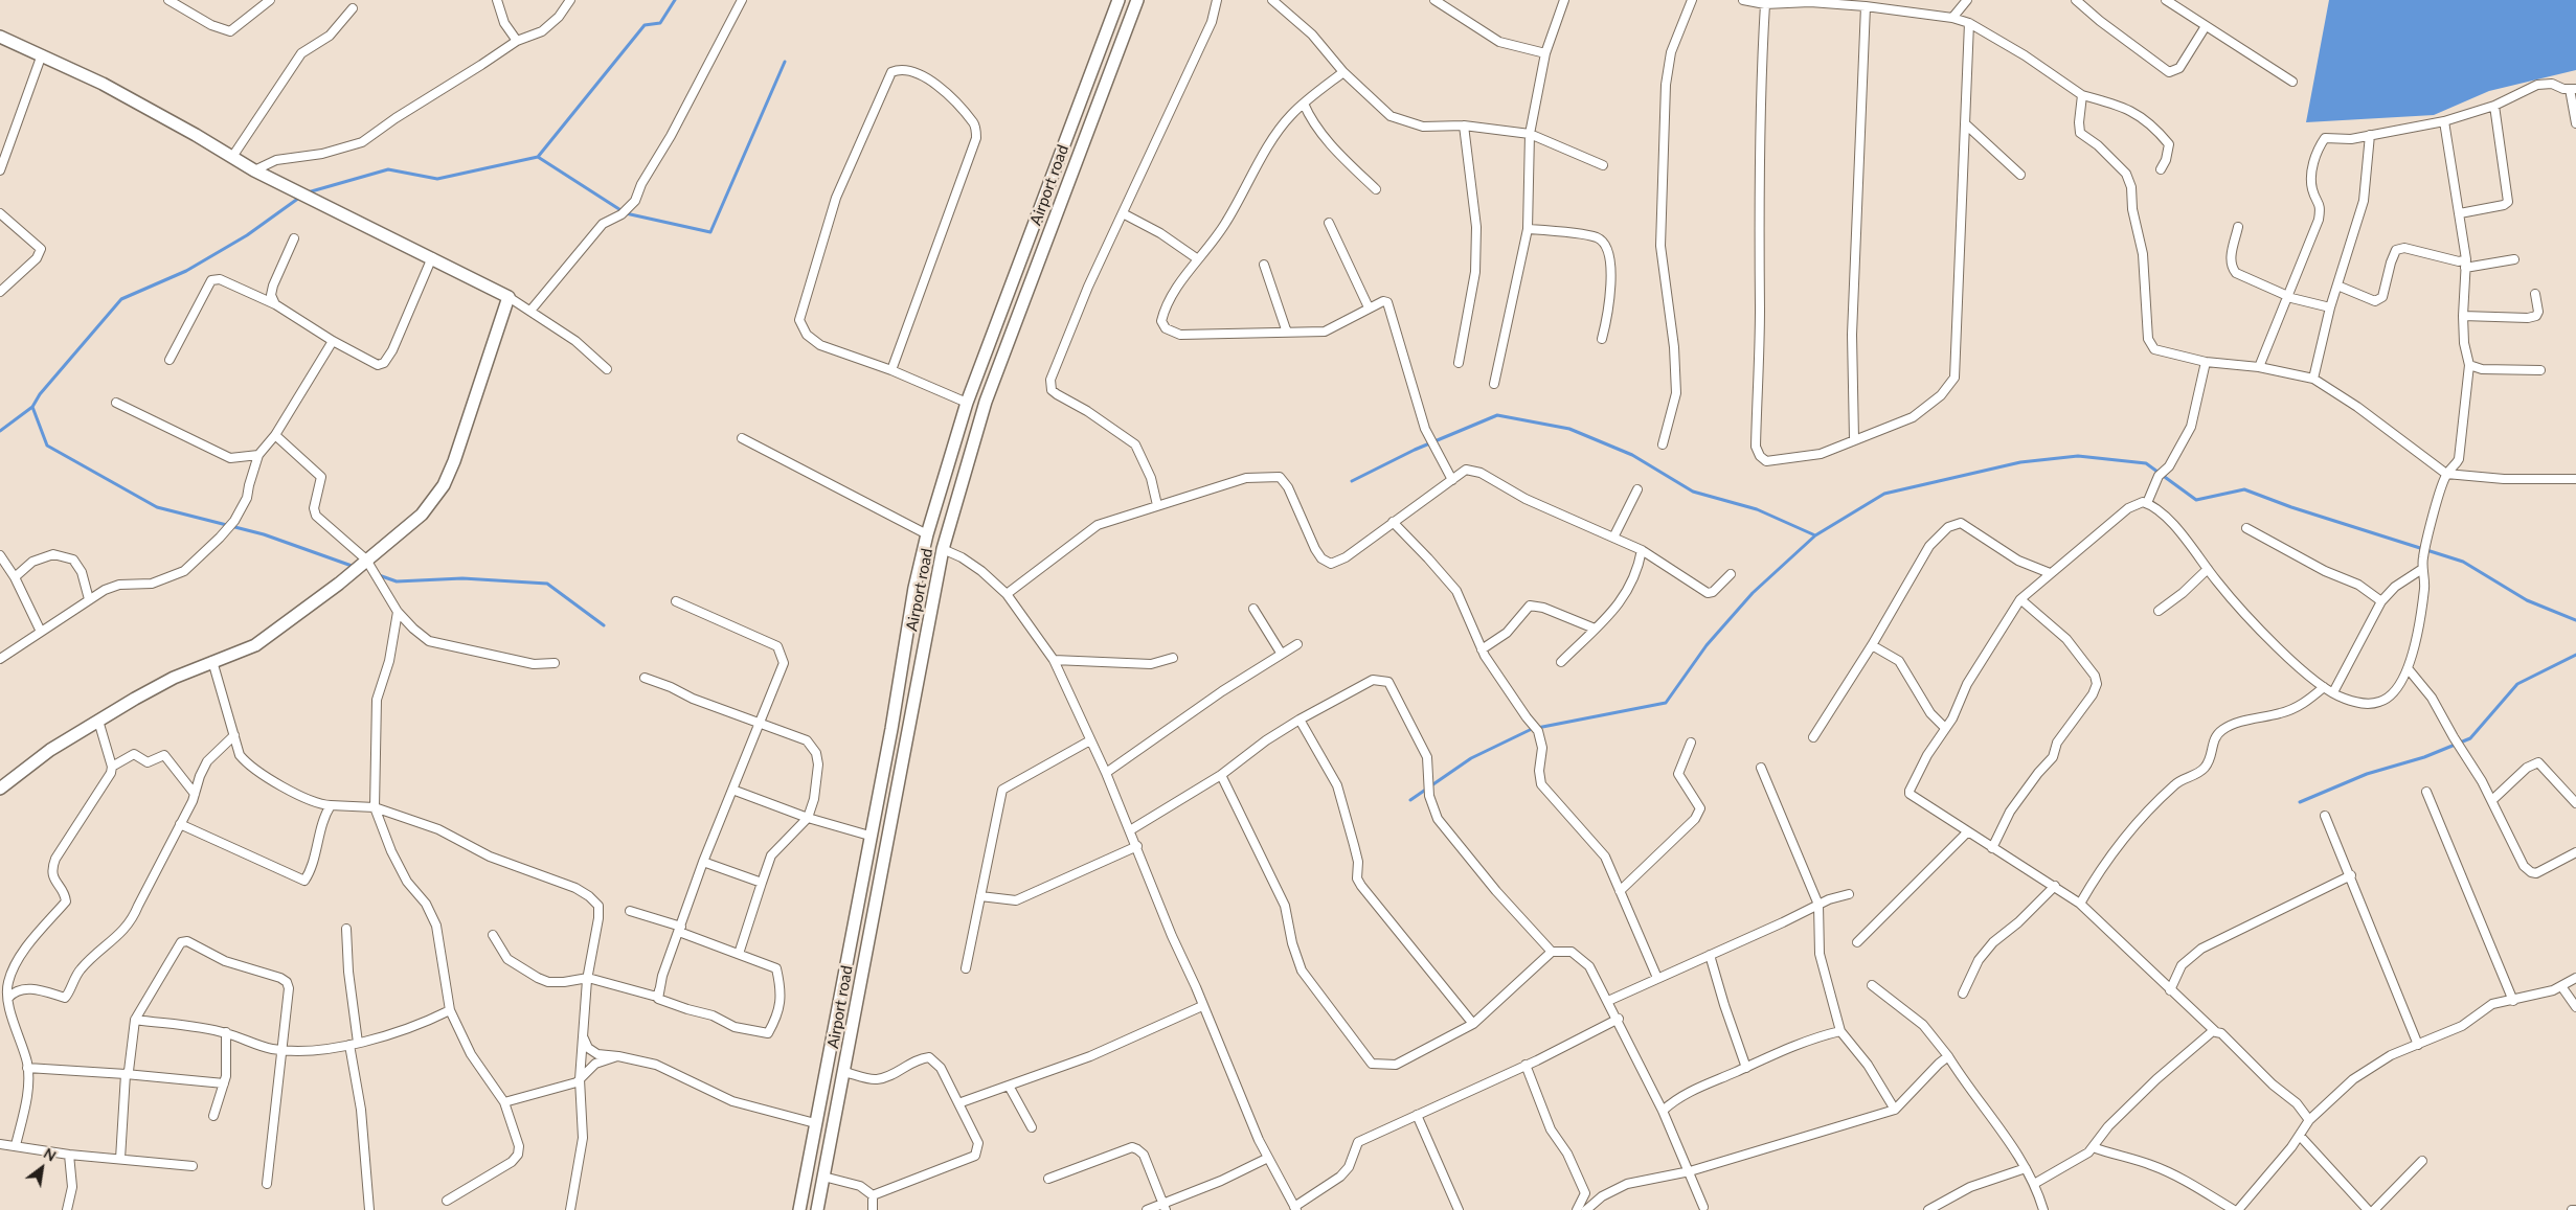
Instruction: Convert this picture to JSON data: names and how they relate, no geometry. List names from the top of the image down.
{
  "streets": {
    "main road": ["Airport road"]
  },
  "north": "top right"
}
